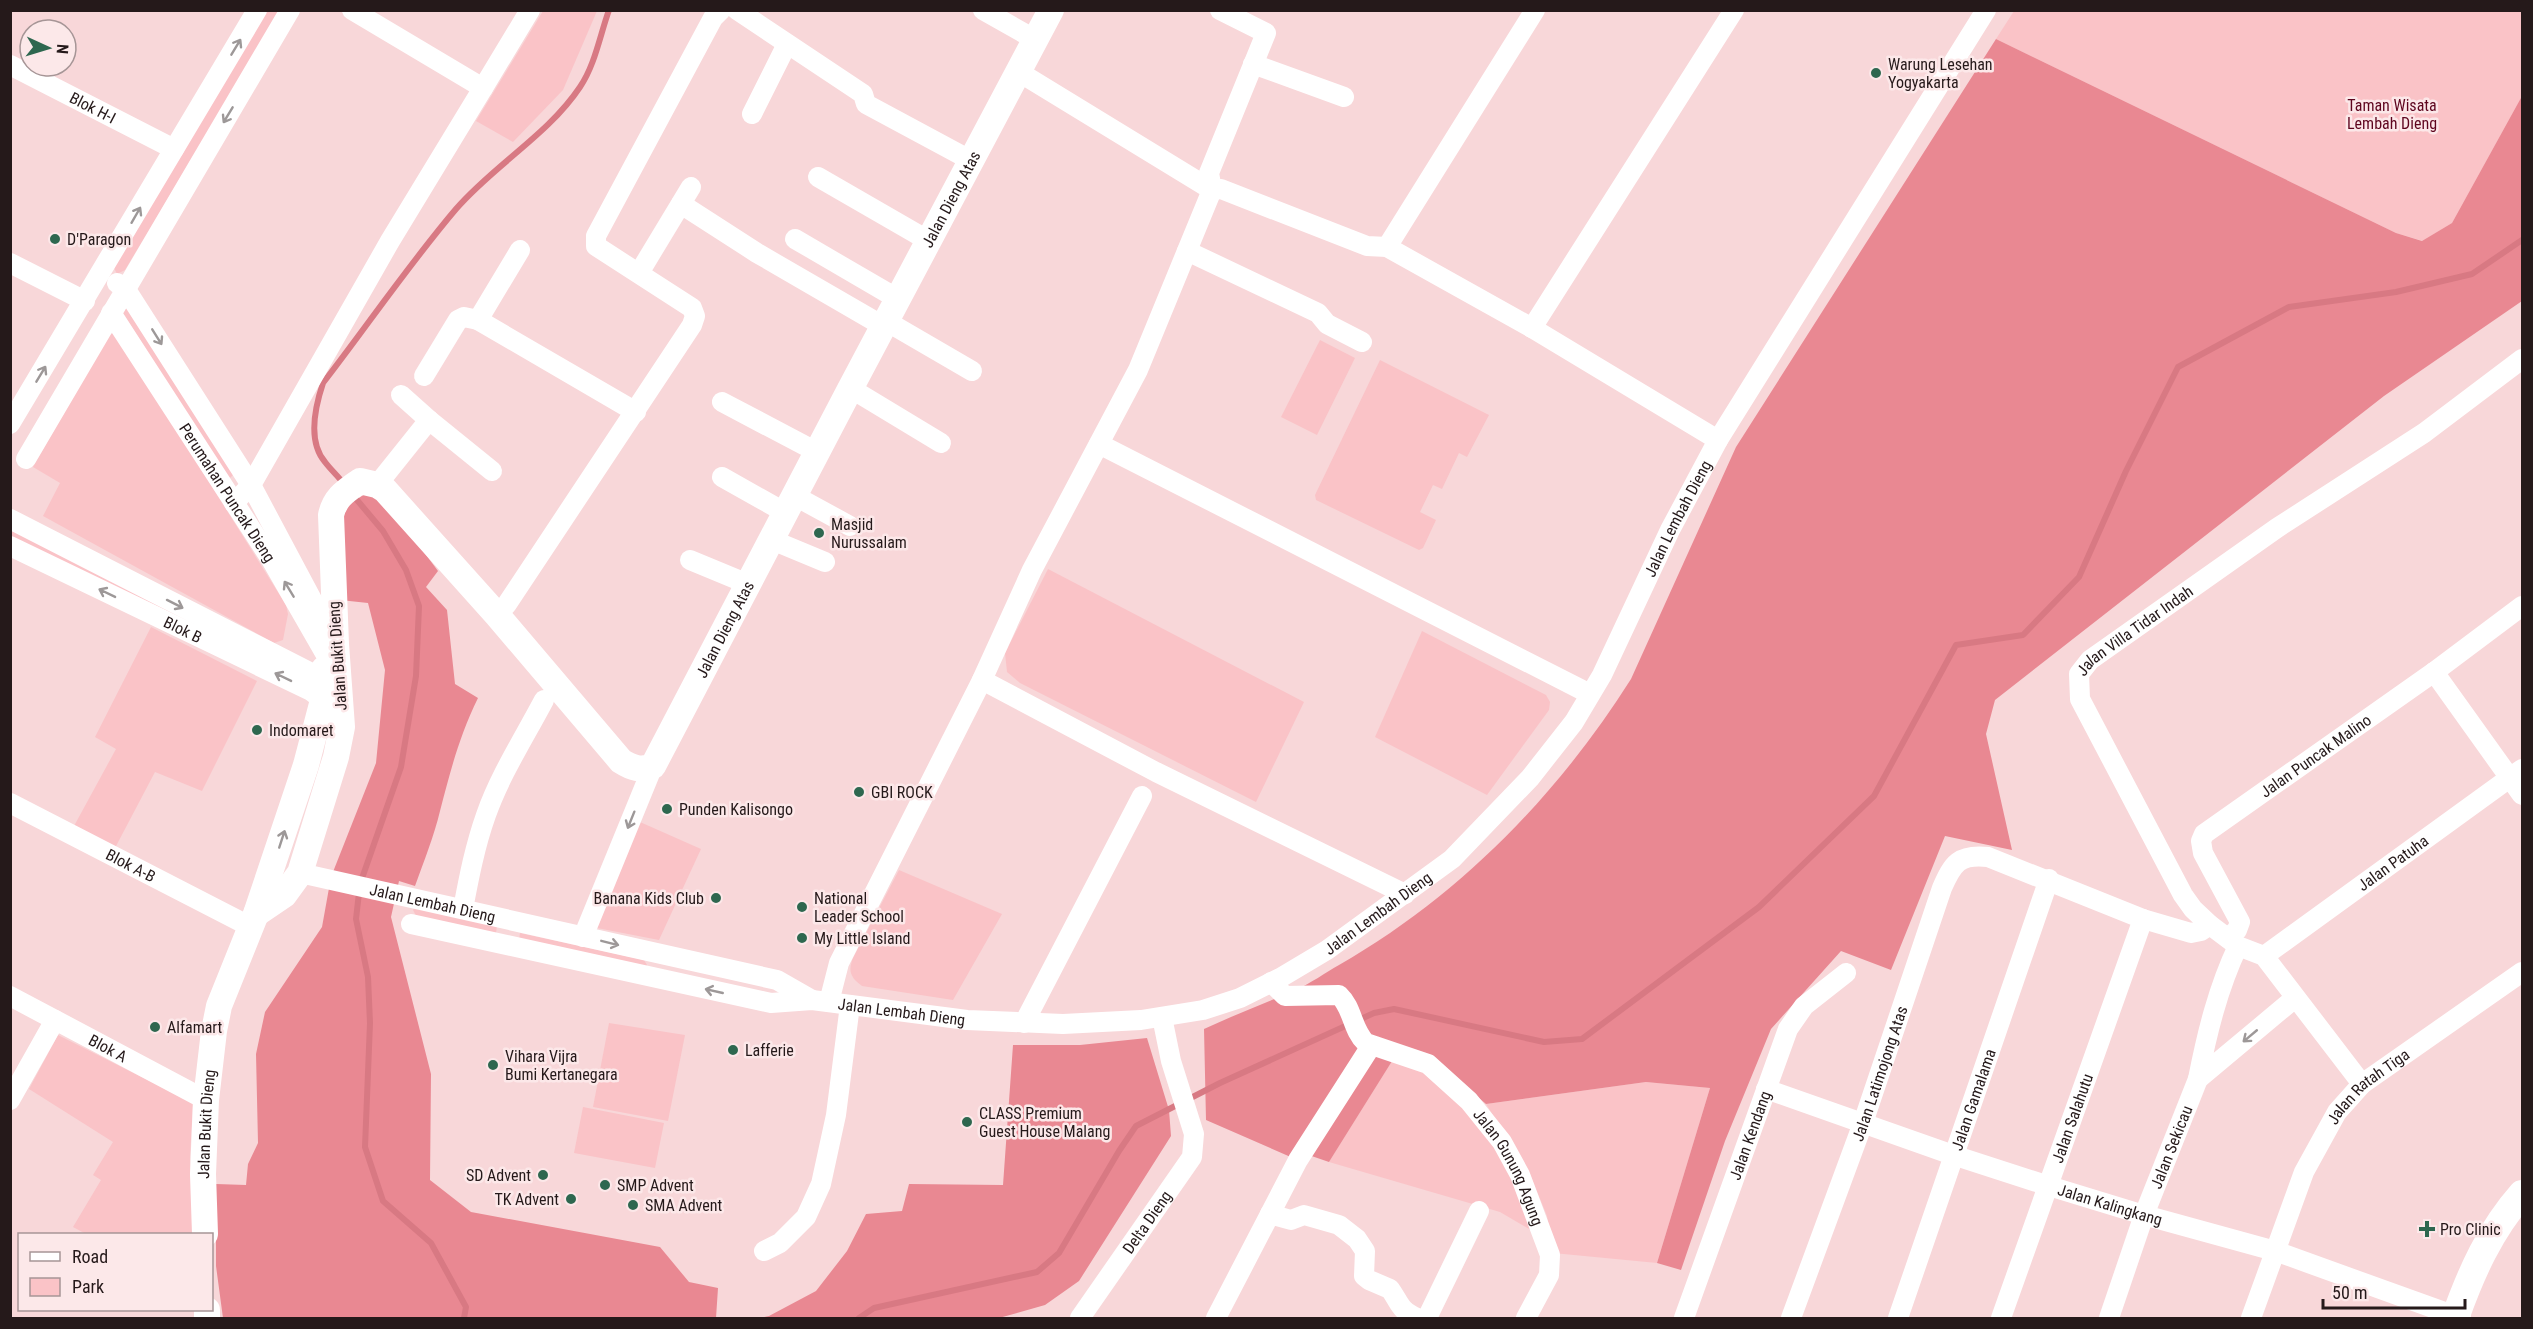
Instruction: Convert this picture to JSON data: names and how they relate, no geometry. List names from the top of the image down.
{
  "streets": {
    "street": [
      "Blok H-I",
      "Jalan Dieng Atas",
      "Perumahan Puncak Dieng",
      "Jalan Lembah Dieng",
      "Blok B",
      "Jalan Villa Tidar Indah",
      "Jalan Bukit Dieng",
      "Jalan Puncak Malino",
      "Jalan Patuha",
      "Blok A-B",
      "Blok A",
      "Jalan Latimojong Atas",
      "Jalan Ratah Tiga",
      "Jalan Gamalama",
      "Jalan Salahutu",
      "Jalan Kendang",
      "Jalan Sekicau",
      "Jalan Gunung Agung",
      "Jalan Kalingkang",
      "Delta Dieng"
    ]
  },
  "crossings": [
    ["Perumahan Puncak Dieng", "Blok B"],
    ["Perumahan Puncak Dieng", "Jalan Bukit Dieng"],
    ["Jalan Lembah Dieng", "Jalan Bukit Dieng"],
    ["Jalan Lembah Dieng", "Delta Dieng"],
    ["Blok B", "Jalan Bukit Dieng"],
    ["Jalan Villa Tidar Indah", "Jalan Puncak Malino"],
    ["Jalan Villa Tidar Indah", "Jalan Patuha"],
    ["Jalan Villa Tidar Indah", "Jalan Sekicau"],
    ["Jalan Bukit Dieng", "Blok A-B"],
    ["Jalan Bukit Dieng", "Blok A"],
    ["Jalan Puncak Malino", "Jalan Sekicau"],
    ["Jalan Latimojong Atas", "Jalan Gamalama"],
    ["Jalan Latimojong Atas", "Jalan Kalingkang"],
    ["Jalan Ratah Tiga", "Jalan Kalingkang"],
    ["Jalan Gamalama", "Jalan Kalingkang"],
    ["Jalan Salahutu", "Jalan Kalingkang"],
    ["Jalan Kendang", "Jalan Kalingkang"],
    ["Jalan Sekicau", "Jalan Kalingkang"]
  ],
  "parks": ["Taman Wisata Lembah Dieng"],
  "places": {
    "other": [
      "Warung Lesehan Yogyakarta",
      "D'Paragon",
      "Masjid Nurussalam",
      "Indomaret",
      "GBI ROCK",
      "Punden Kalisongo",
      "Banana Kids Club",
      "National Leader School",
      "My Little Island",
      "Alfamart",
      "Lafferie",
      "Vihara Vijra Bumi Kertanegara",
      "CLASS Premium Guest House Malang",
      "SD Advent",
      "SMP Advent",
      "TK Advent",
      "SMA Advent"
    ],
    "health": ["Pro Clinic"]
  },
  "legend": ["Road", "Park"],
  "scale_bar": "50 m",
  "north": "right"
}
